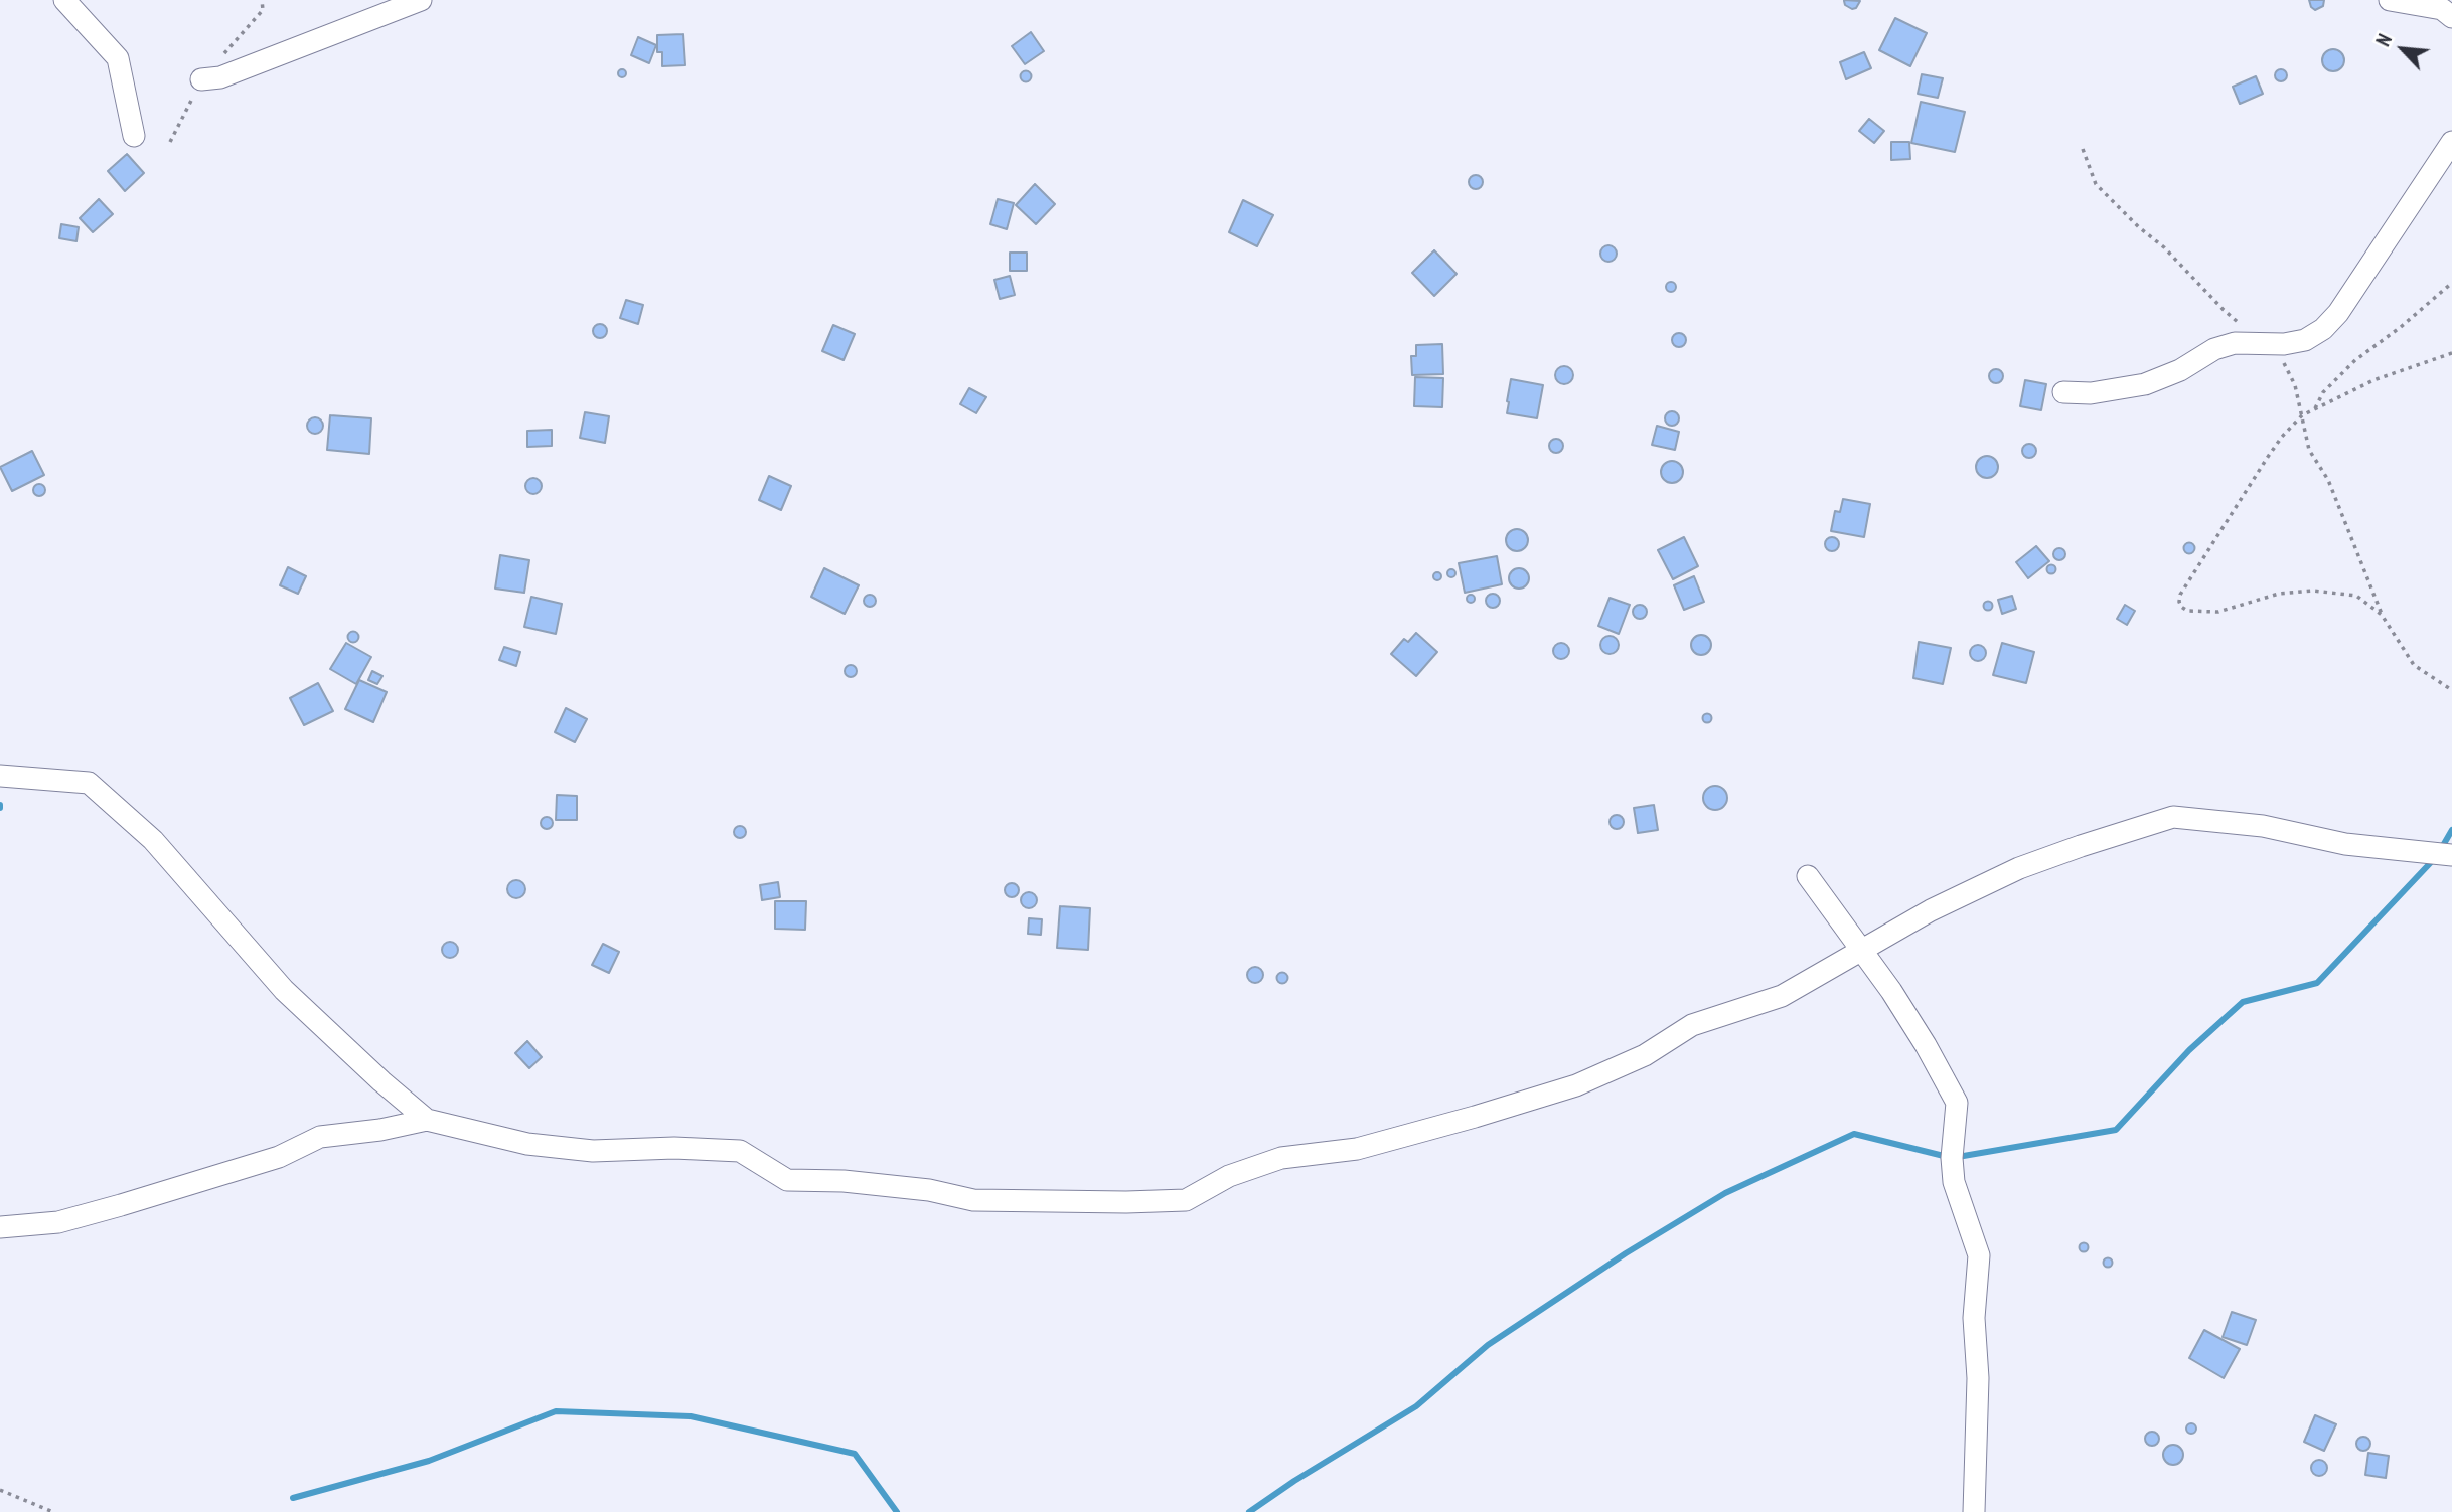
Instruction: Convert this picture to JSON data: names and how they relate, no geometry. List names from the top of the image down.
{
  "north": "top left"
}
